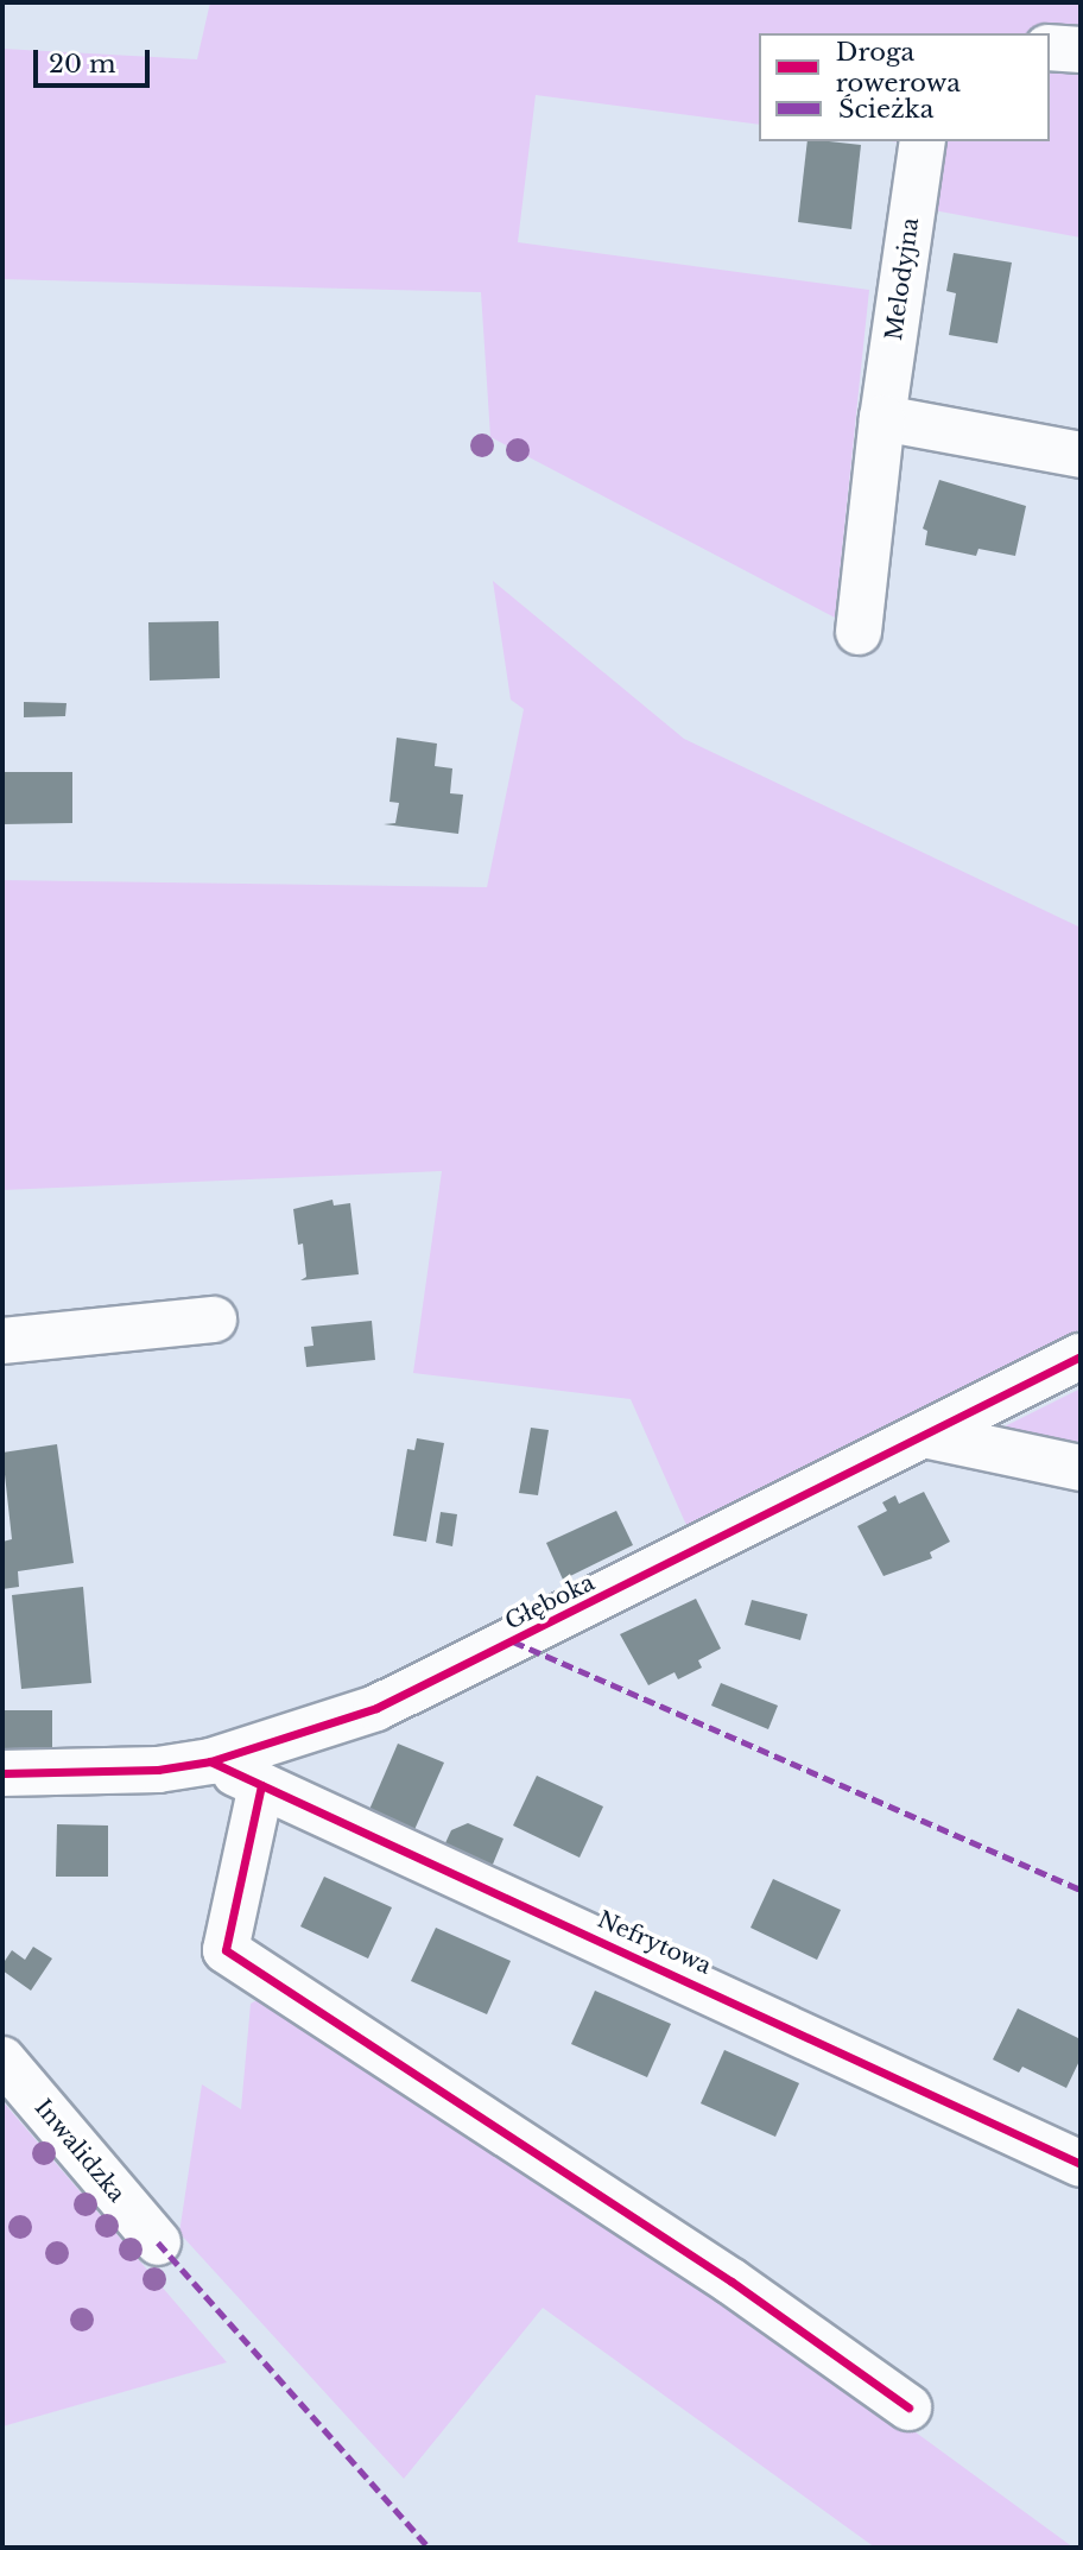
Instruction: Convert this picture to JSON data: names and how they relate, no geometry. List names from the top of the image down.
{
  "streets": {
    "street": [
      "Melodyjna",
      "Głęboka",
      "Nefrytowa",
      "Inwalidzka"
    ]
  },
  "crossings": [
    ["Głęboka", "Nefrytowa"]
  ],
  "legend": ["Droga rowerowa", "Ścieżka"],
  "scale_bar": "20 m"
}
